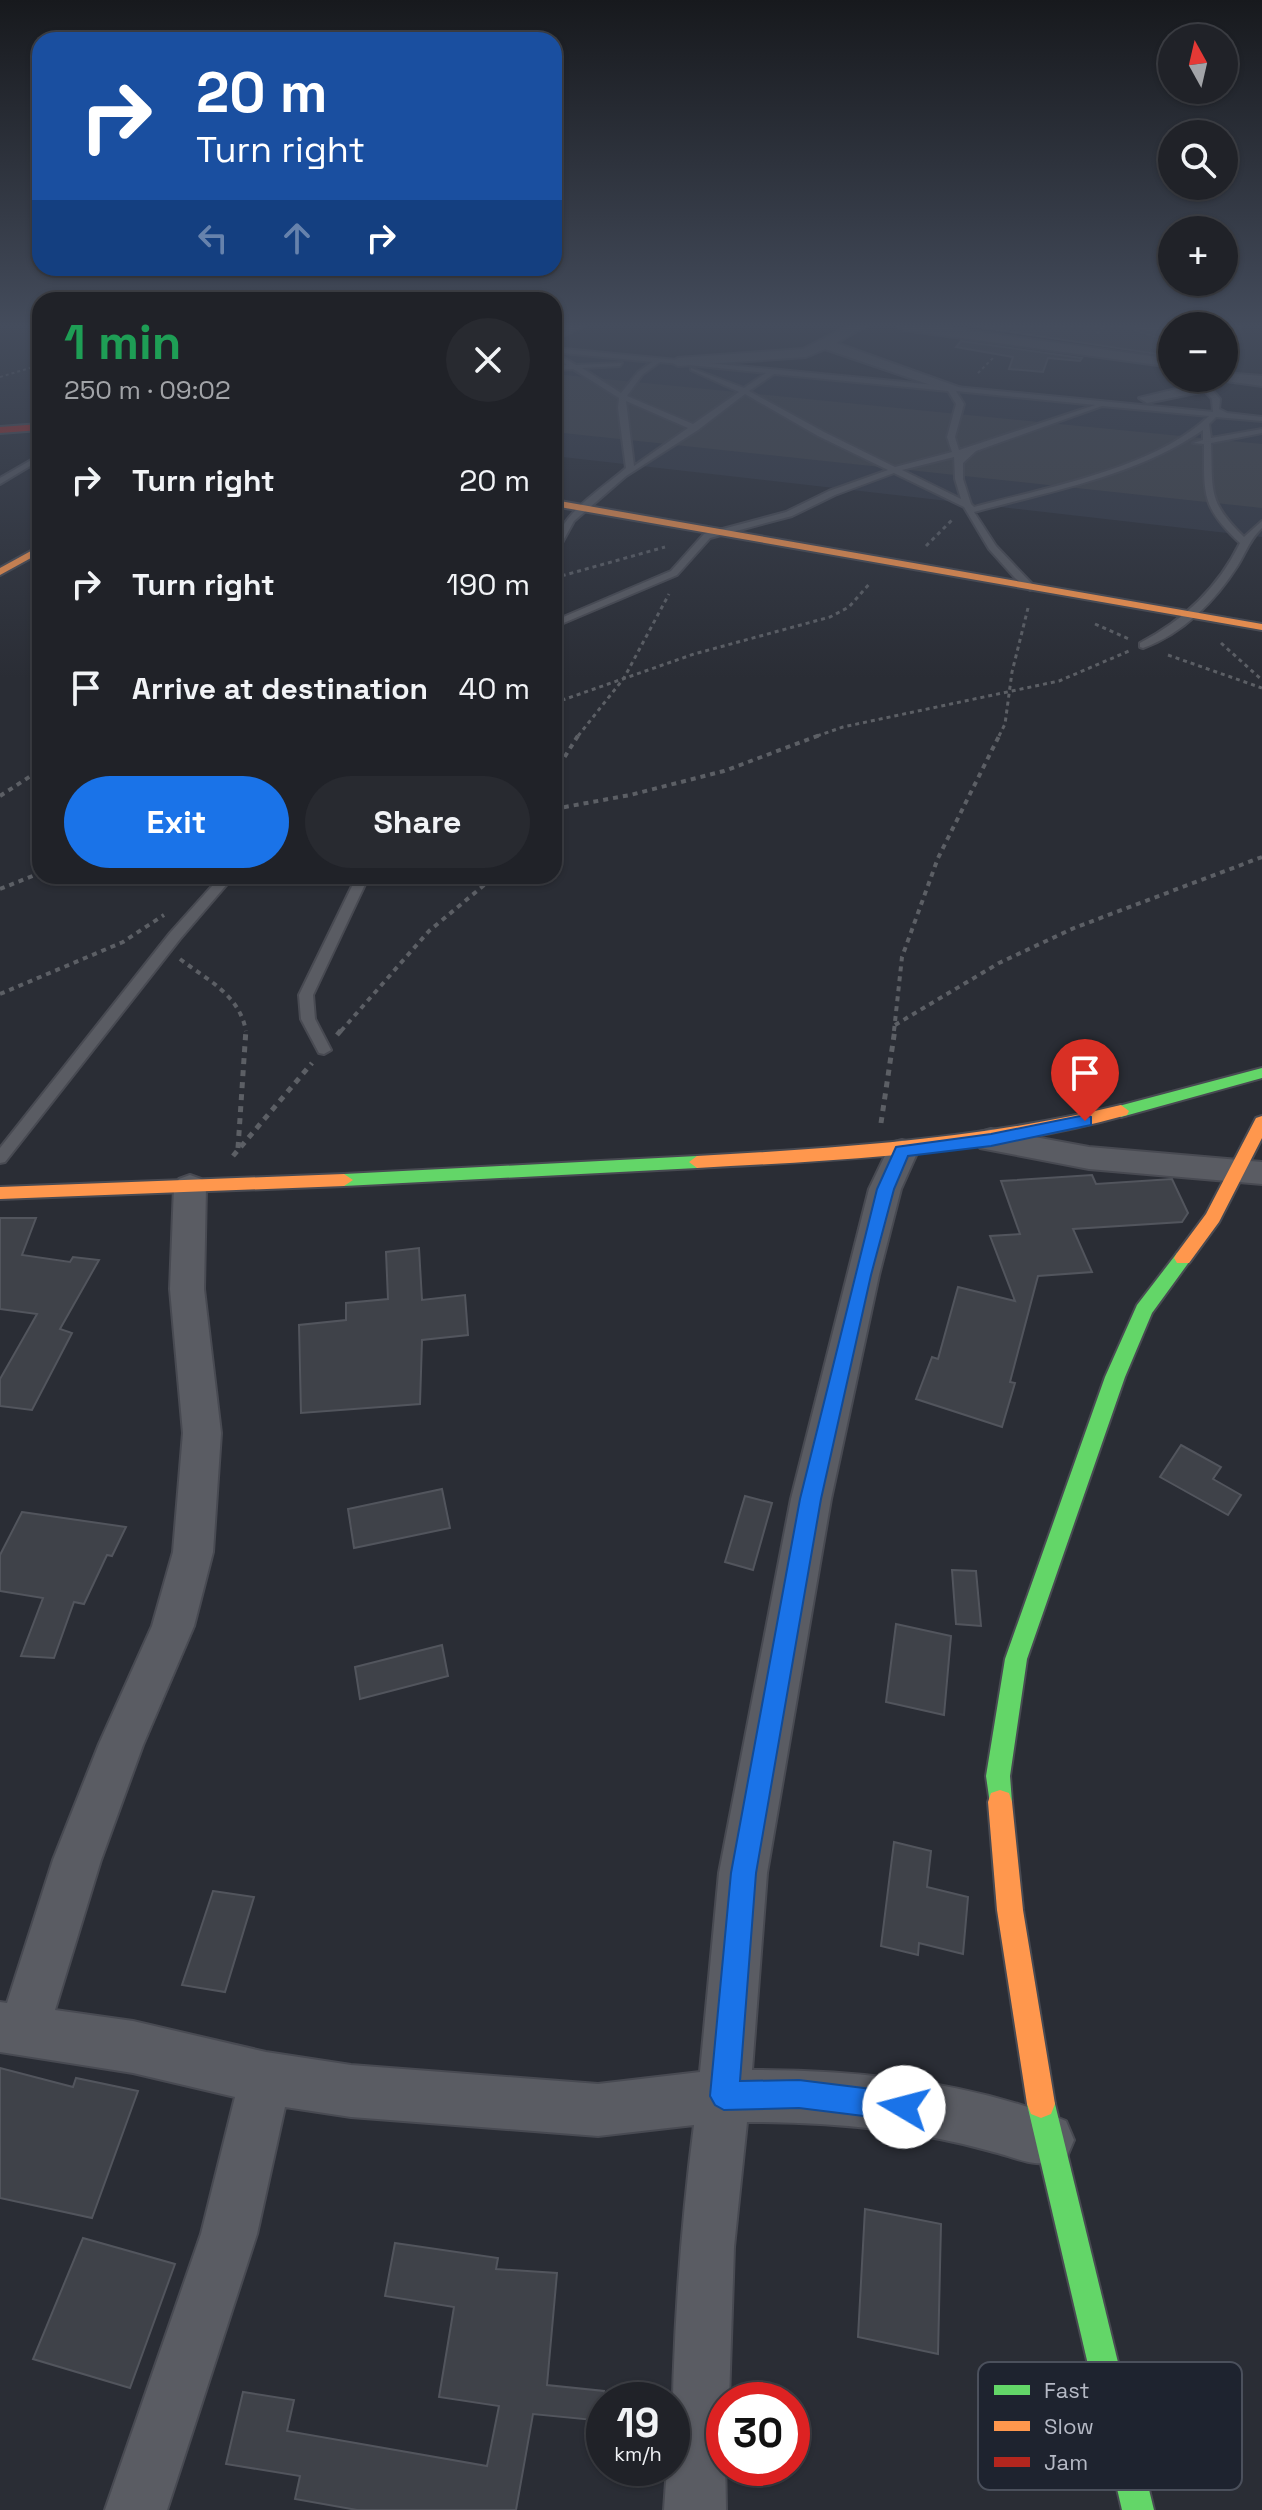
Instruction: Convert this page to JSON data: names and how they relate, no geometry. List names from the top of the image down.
{
  "legend": ["Fast", "Slow", "Jam"],
  "north": "top",
  "page": {
    "map_buttons": ["+", "−"],
    "turn": ["20 m", "Turn right"],
    "heading": ["1 min", "250 m · 09:02"],
    "list": [
      {
        "name": "Turn right",
        "value": "20 m"
      },
      {
        "name": "Turn right",
        "value": "190 m"
      },
      {
        "name": "Arrive at destination",
        "value": "40 m"
      }
    ],
    "buttons": ["Exit", "Share"],
    "speed": "19 km/h",
    "limit": "30"
  }
}
